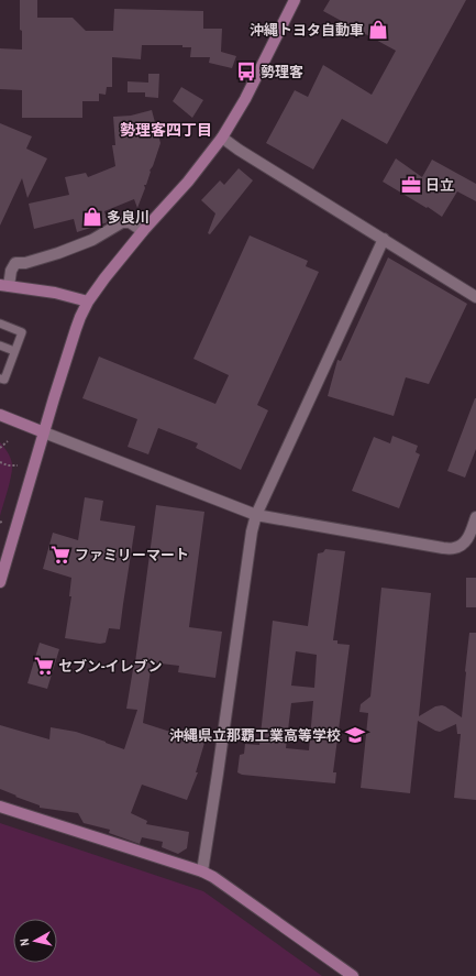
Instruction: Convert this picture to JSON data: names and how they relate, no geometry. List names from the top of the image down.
{
  "districts": ["勢理客四丁目"],
  "places": {
    "shop": ["沖縄トヨタ自動車", "多良川"],
    "bus stop": ["勢理客"],
    "office": ["日立"],
    "supermarket": ["ファミリーマート", "セブン-イレブン"],
    "school or university": ["沖縄県立那覇工業高等学校"]
  },
  "north": "left"
}
